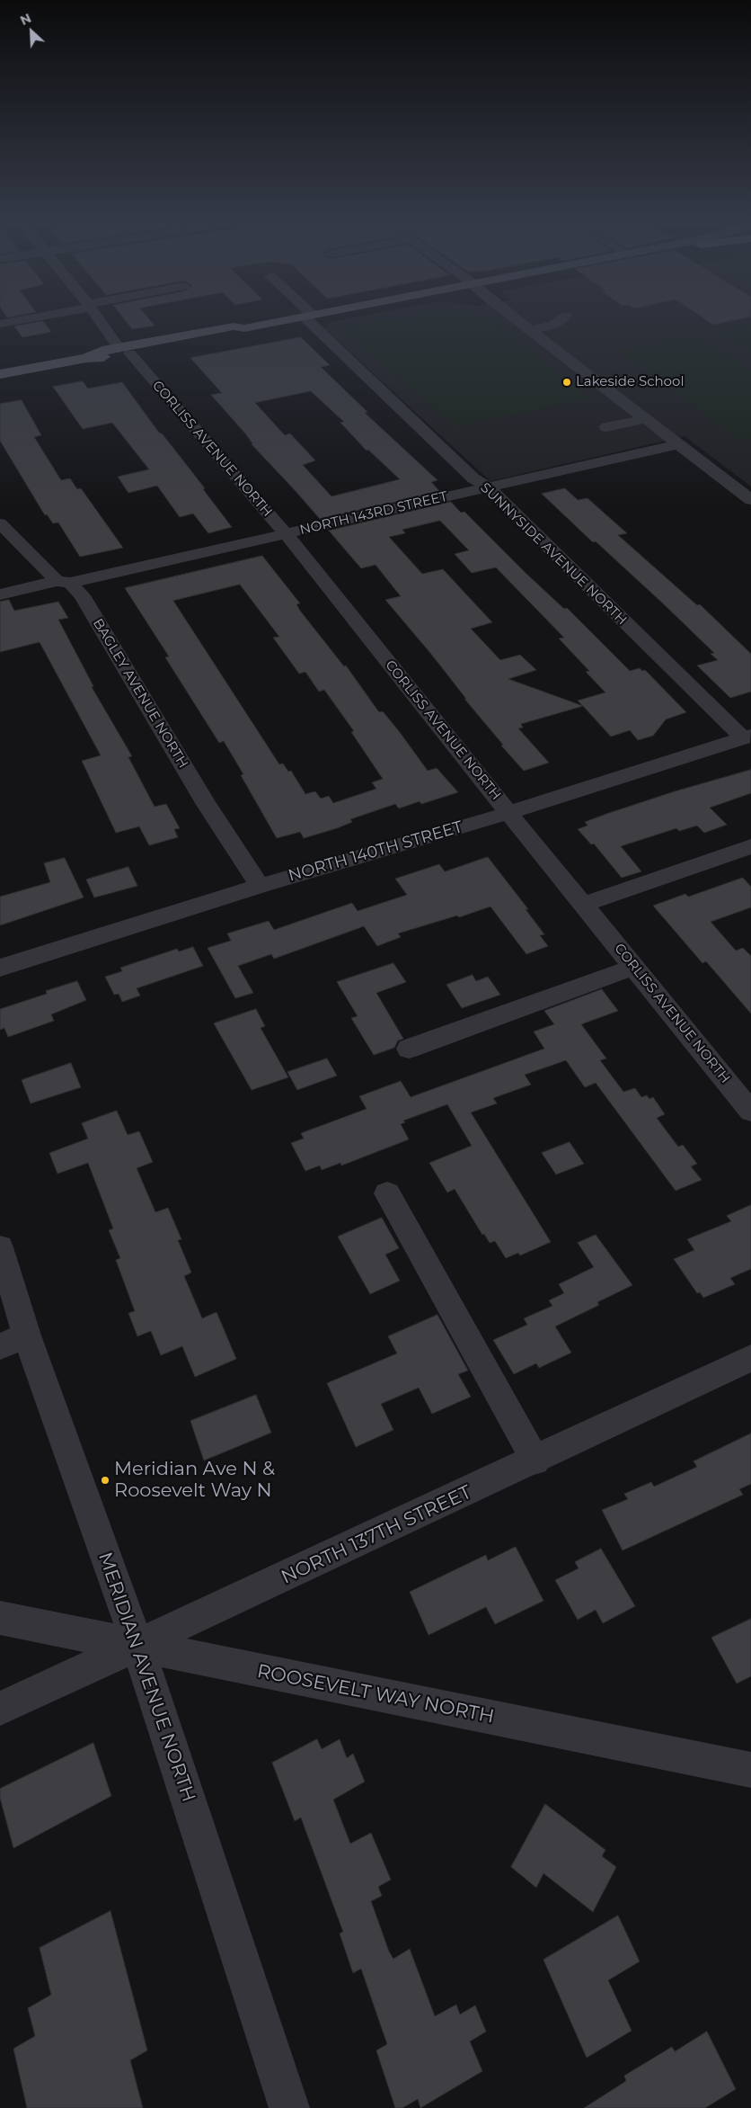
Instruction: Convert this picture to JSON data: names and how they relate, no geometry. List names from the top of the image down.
{
  "streets": {
    "street": [
      "CORLISS AVENUE NORTH",
      "NORTH 143RD STREET",
      "SUNNYSIDE AVENUE NORTH",
      "BAGLEY AVENUE NORTH",
      "NORTH 140TH STREET",
      "NORTH 137TH STREET",
      "MERIDIAN AVENUE NORTH",
      "ROOSEVELT WAY NORTH"
    ]
  },
  "crossings": [
    ["CORLISS AVENUE NORTH", "NORTH 143RD STREET"],
    ["CORLISS AVENUE NORTH", "NORTH 140TH STREET"],
    ["NORTH 143RD STREET", "SUNNYSIDE AVENUE NORTH"],
    ["NORTH 143RD STREET", "BAGLEY AVENUE NORTH"],
    ["SUNNYSIDE AVENUE NORTH", "NORTH 140TH STREET"],
    ["BAGLEY AVENUE NORTH", "NORTH 140TH STREET"],
    ["NORTH 137TH STREET", "MERIDIAN AVENUE NORTH"],
    ["NORTH 137TH STREET", "ROOSEVELT WAY NORTH"],
    ["MERIDIAN AVENUE NORTH", "ROOSEVELT WAY NORTH"]
  ],
  "places": ["Lakeside School", "Meridian Ave N & Roosevelt Way N"],
  "north": "top left"
}
